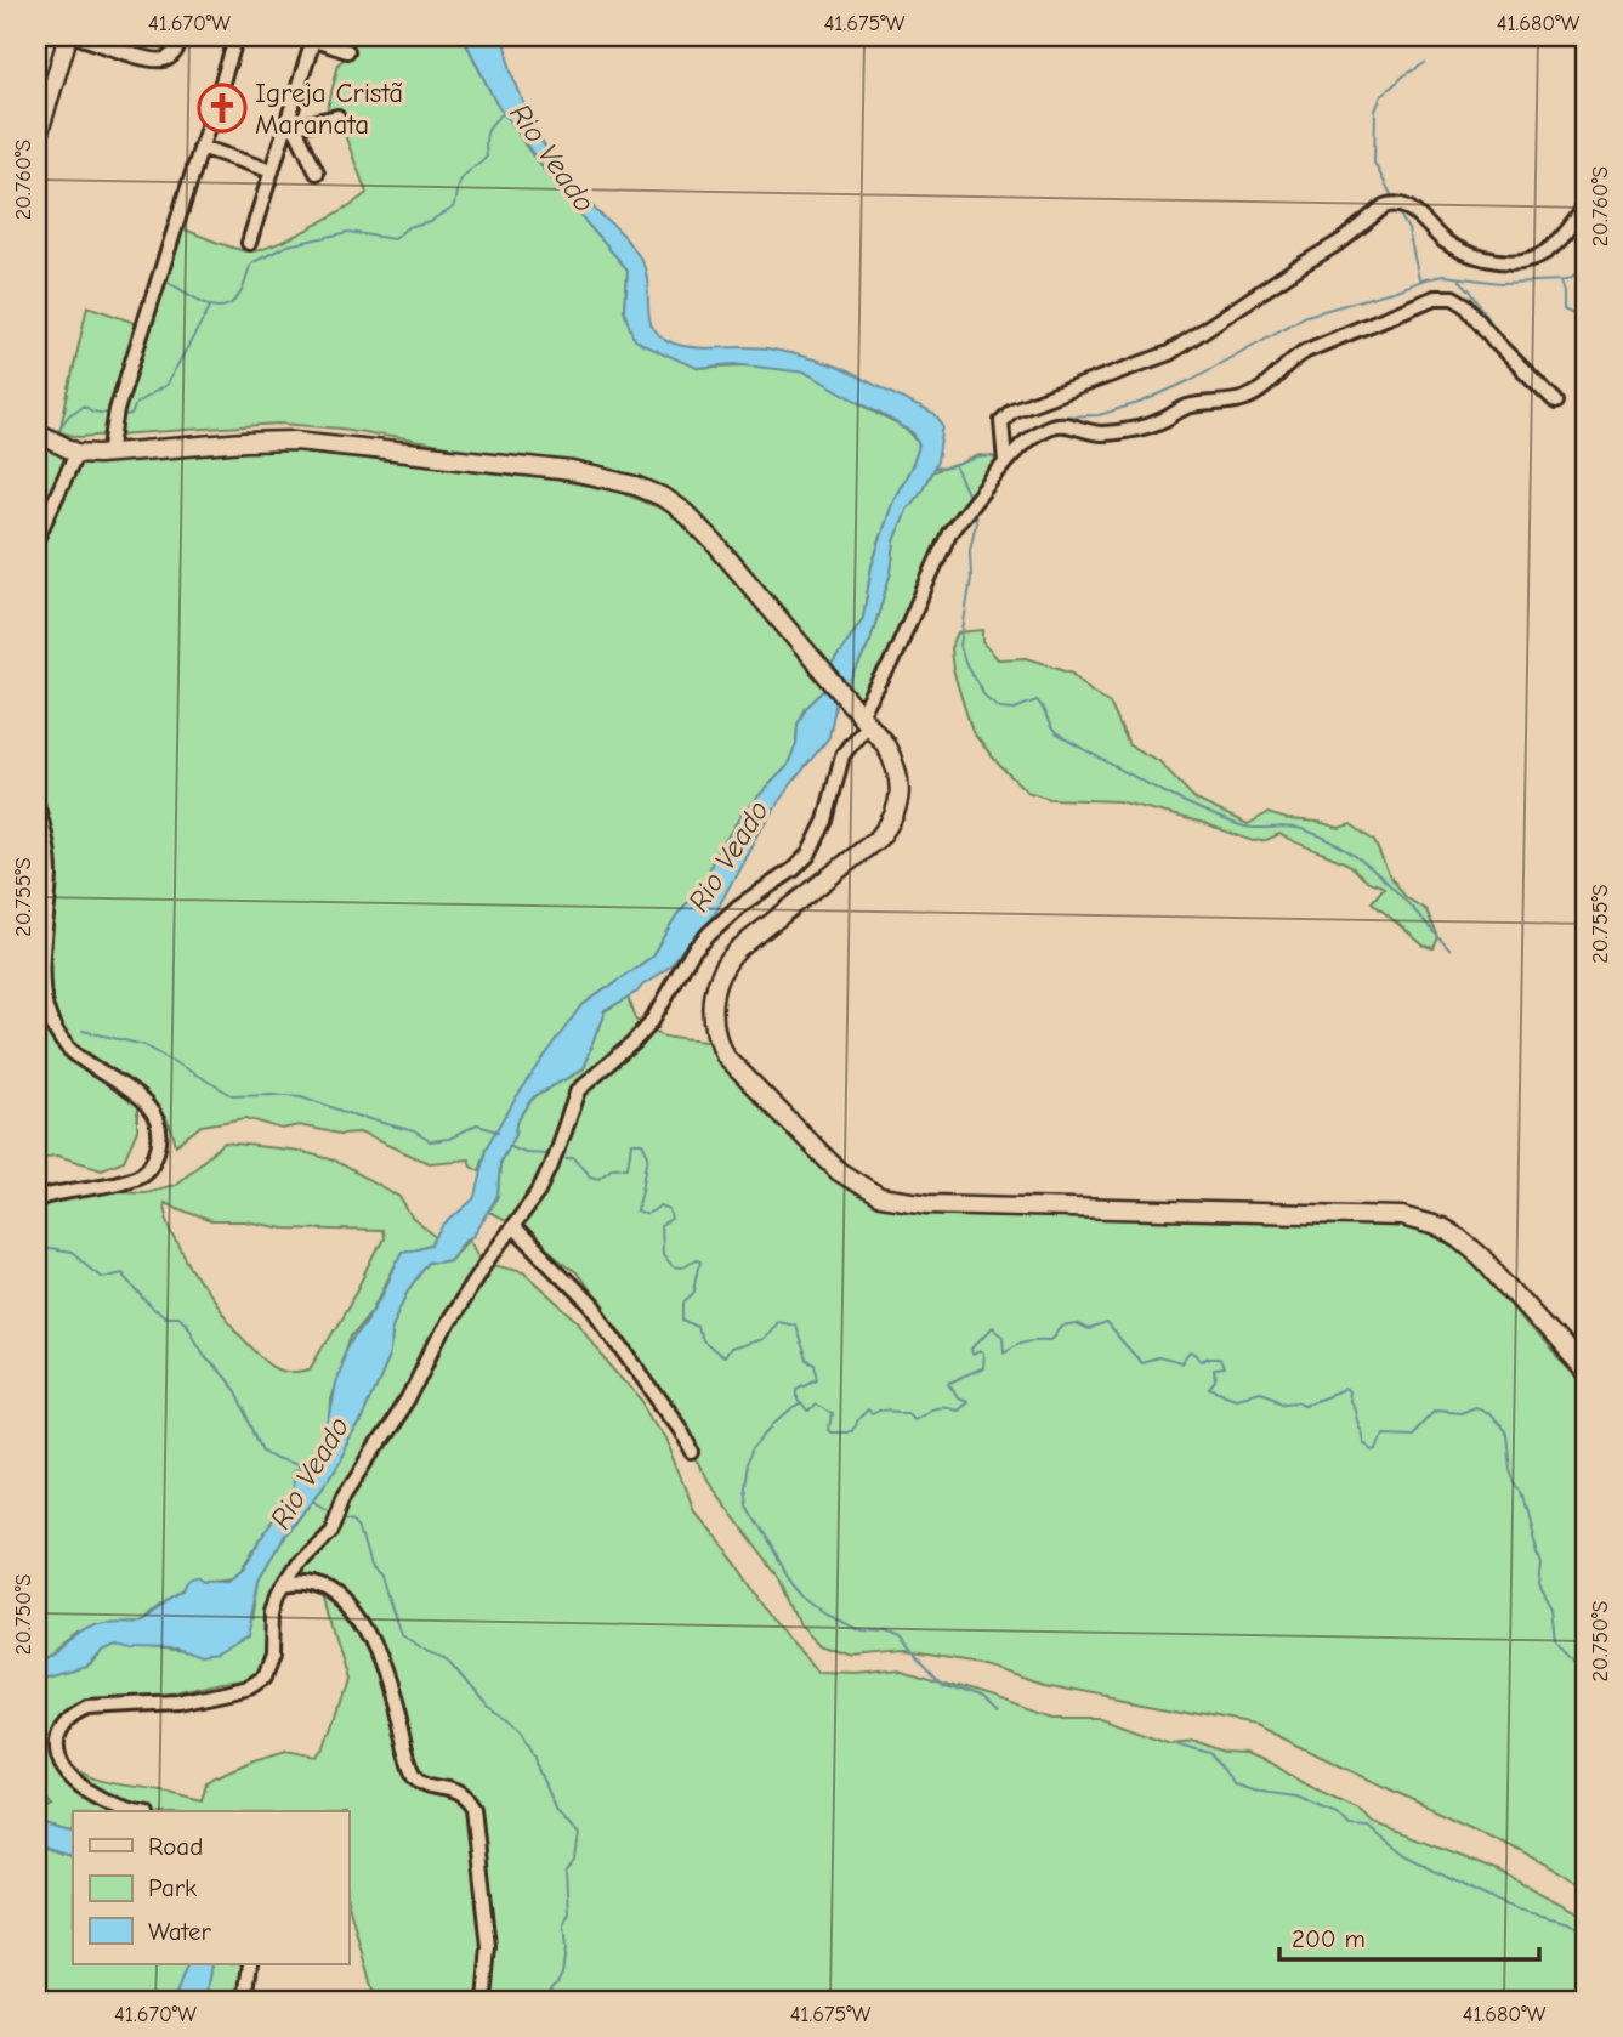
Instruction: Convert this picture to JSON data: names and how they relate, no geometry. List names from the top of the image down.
{
  "water": ["Rio Veado"],
  "places": {
    "church": ["Igreja Cristã Maranata"]
  },
  "legend": ["Road", "Park", "Water"],
  "scale_bar": "200 m",
  "coordinates": [
    "41.670°W",
    "41.675°W",
    "41.680°W",
    "20.760°S",
    "20.755°S",
    "20.750°S"
  ]
}
